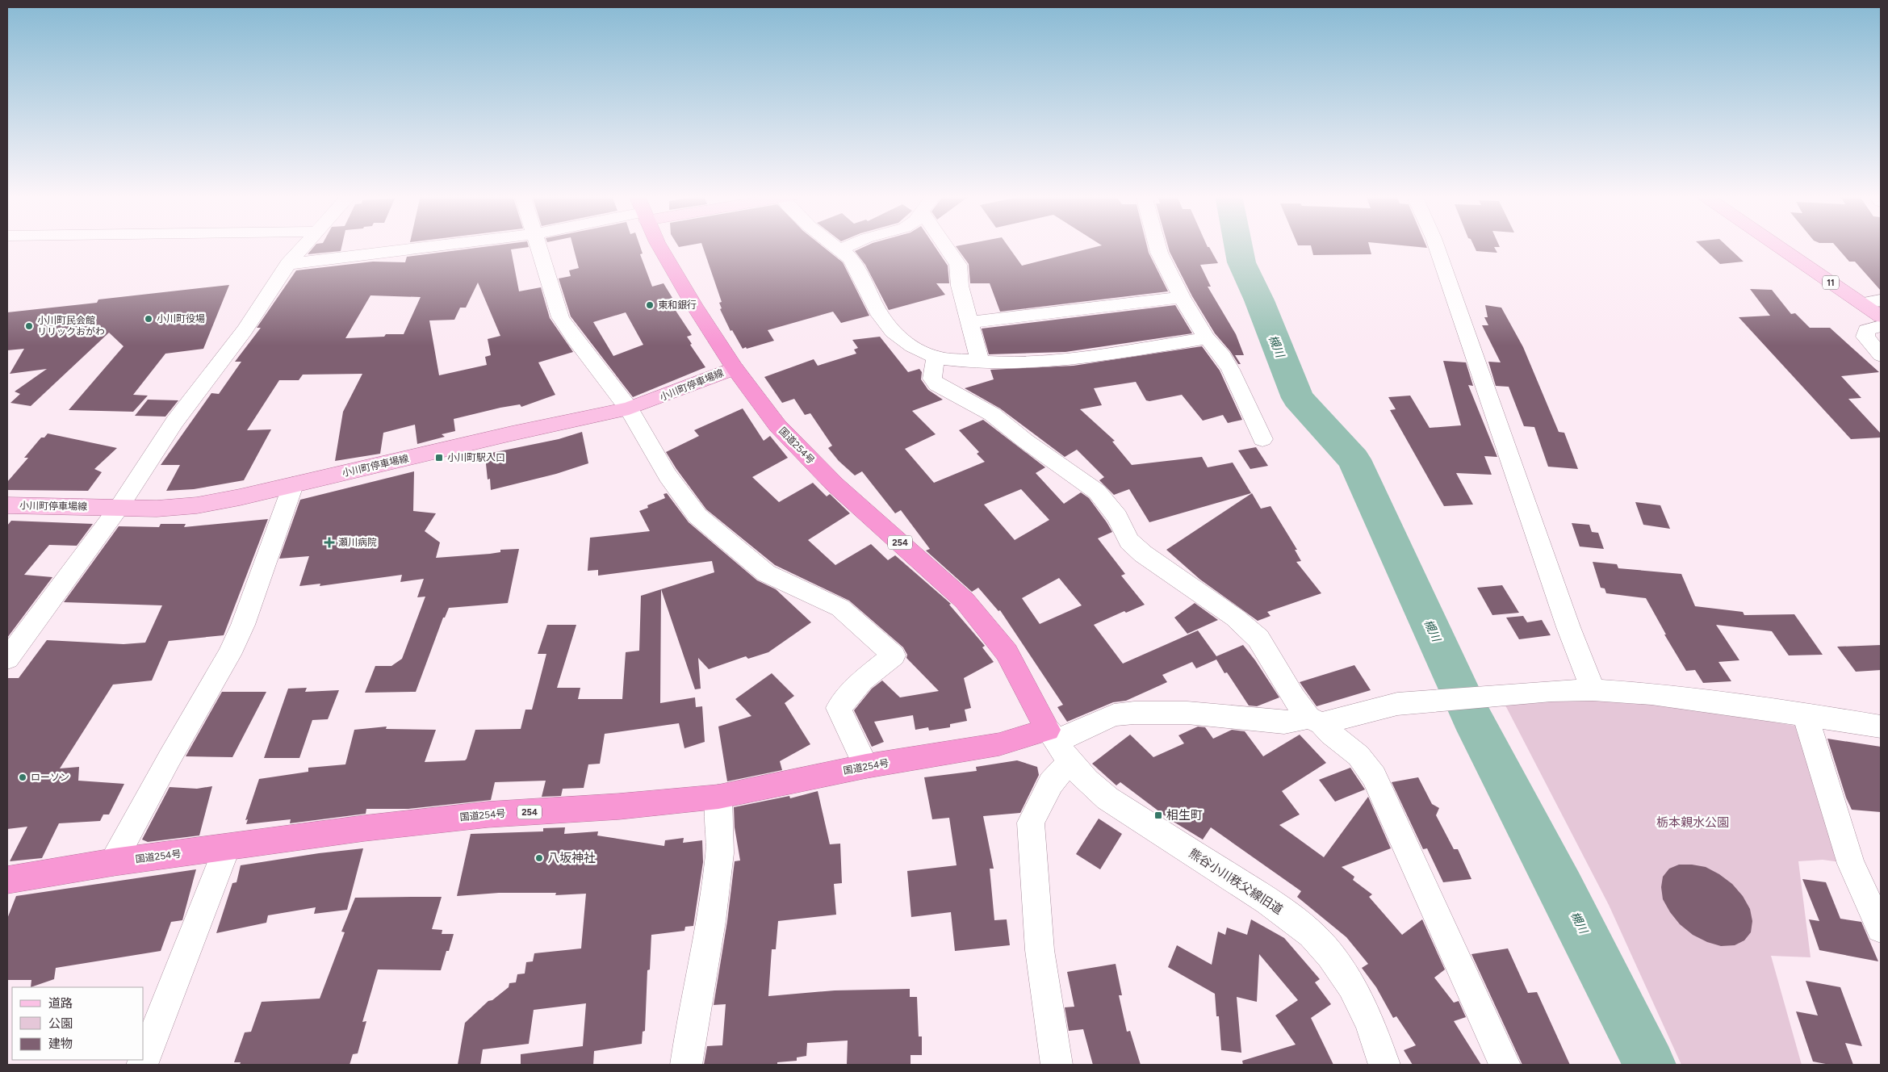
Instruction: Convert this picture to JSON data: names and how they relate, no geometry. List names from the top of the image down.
{
  "streets": {
    "highway": ["国道254号", "254"],
    "main road": ["11", "小川町停車場線"],
    "street": ["熊谷小川秩父線旧道"]
  },
  "crossings": [
    ["小川町停車場線", "国道254号"],
    ["国道254号", "熊谷小川秩父線旧道"]
  ],
  "water": ["槻川"],
  "parks": ["栃本親水公園"],
  "places": {
    "other": [
      "東和銀行",
      "小川町役場",
      "小川町民会館 リリックおがわ",
      "ローソン",
      "八坂神社"
    ],
    "transit": ["小川町駅入口", "相生町"],
    "health": ["瀬川病院"]
  },
  "legend": ["道路", "公園", "建物"]
}
